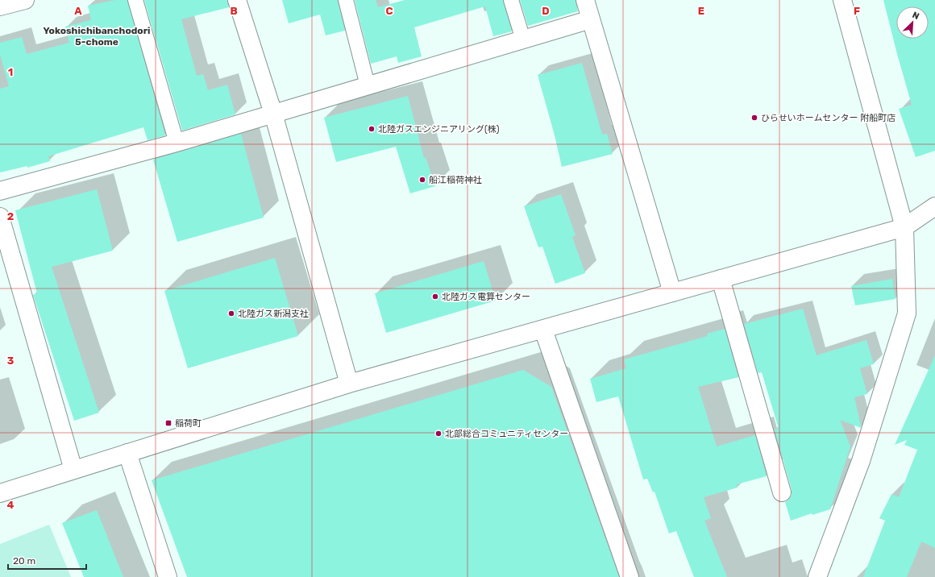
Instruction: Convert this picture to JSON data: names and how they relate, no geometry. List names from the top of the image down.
{
  "districts": ["Yokoshichibanchodori 5-chome"],
  "places": {
    "other": [
      "ひらせいホームセンター 附船町店",
      "北陸ガスエンジニアリング(株)",
      "船江稲荷神社",
      "北陸ガス電算センター",
      "北陸ガス新潟支社",
      "北部総合コミュニティセンター"
    ],
    "transit": ["稲荷町"]
  },
  "scale_bar": "20 m",
  "north": "top right",
  "grid": {
    "columns": [
      "A",
      "B",
      "C",
      "D",
      "E",
      "F"
    ],
    "rows": [
      "1",
      "2",
      "3",
      "4"
    ]
  }
}
